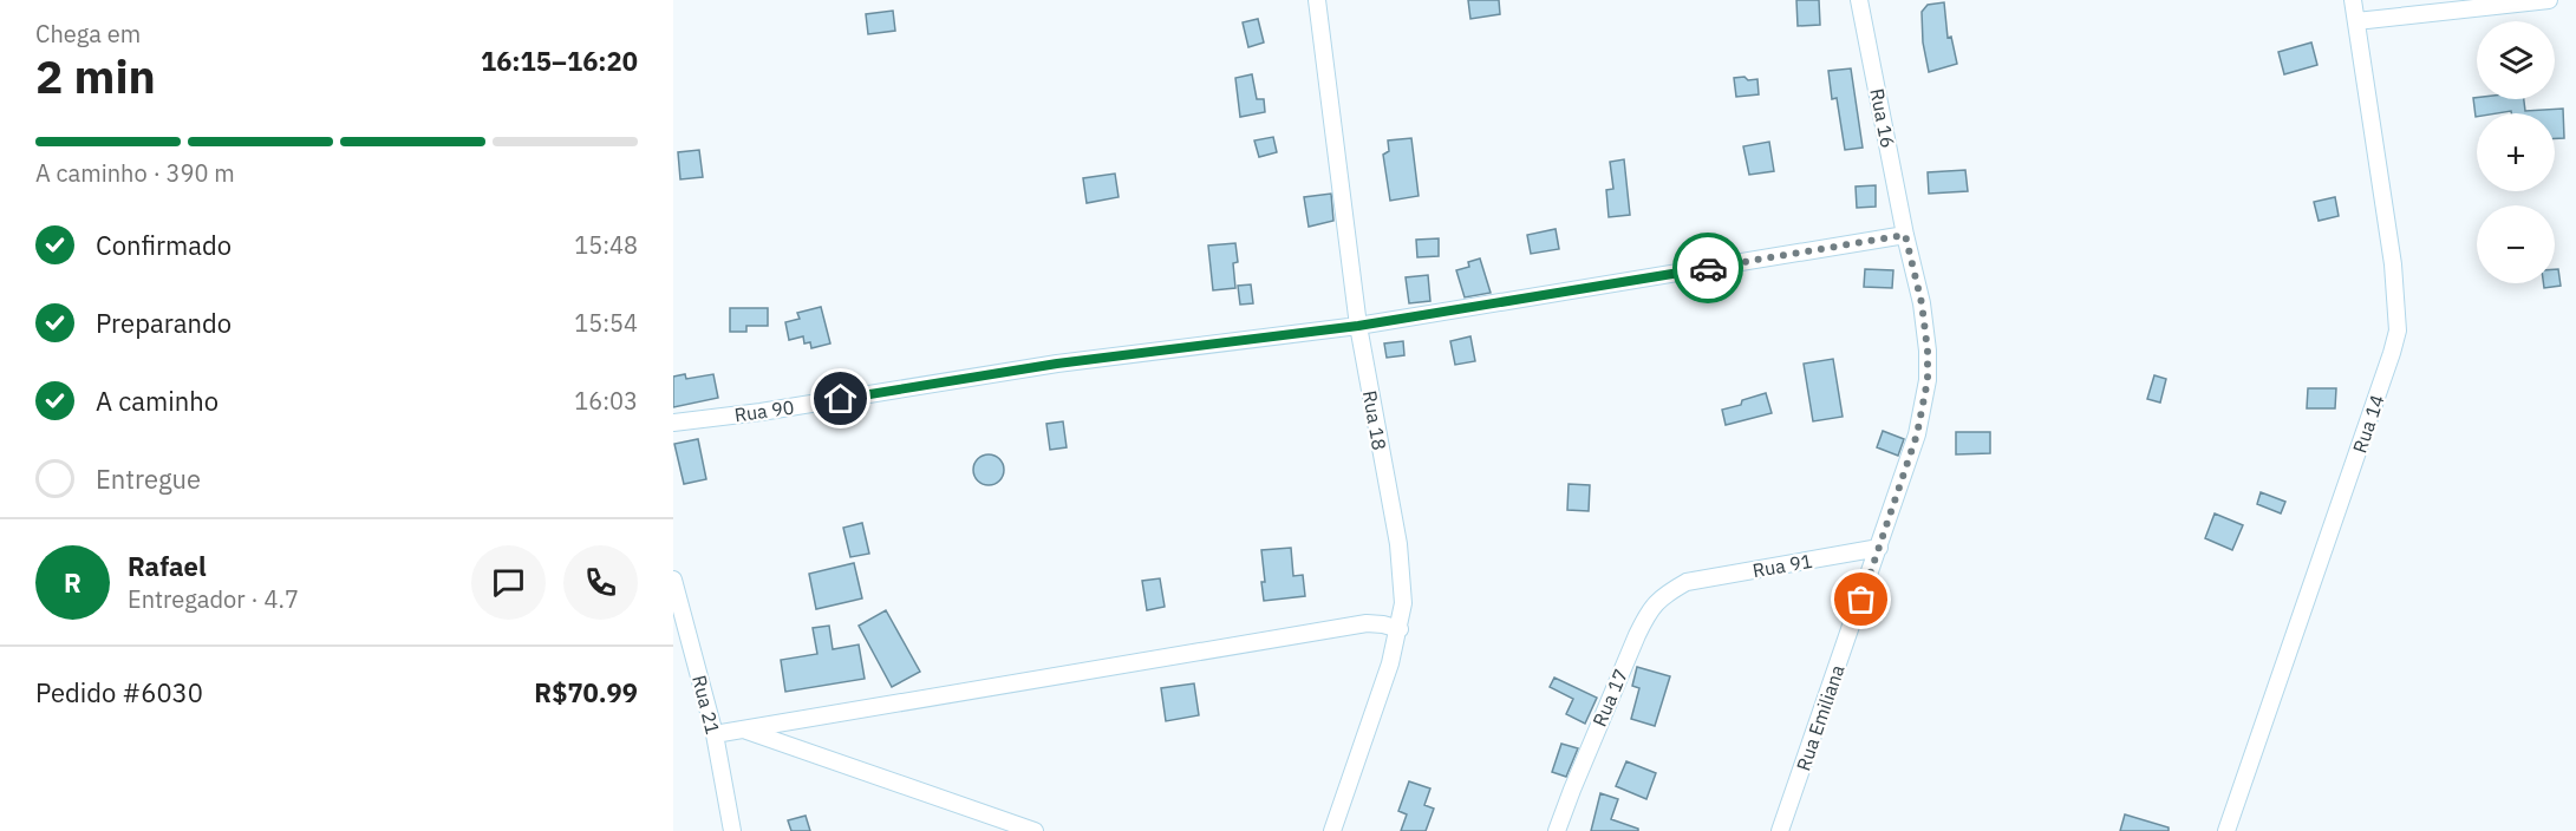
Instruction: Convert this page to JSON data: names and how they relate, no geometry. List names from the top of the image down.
{
  "streets": {
    "street": [
      "Rua 16",
      "Rua 90",
      "Rua 18",
      "Rua 14",
      "Rua 91",
      "Rua 17",
      "Rua 21",
      "Rua Emiliana"
    ]
  },
  "crossings": [
    ["Rua 16", "Rua 90"],
    ["Rua 16", "Rua Emiliana"],
    ["Rua 90", "Rua 18"],
    ["Rua 90", "Rua Emiliana"],
    ["Rua 91", "Rua 17"],
    ["Rua 91", "Rua Emiliana"]
  ],
  "page": {
    "heading": ["2 min", "Chega em", "16:15–16:20"],
    "panel": [
      "Rafael",
      "Entregador · 4.7",
      "Pedido #6030",
      "R$70.99"
    ],
    "map_buttons": ["+", "−"],
    "bar": "A caminho · 390 m",
    "list": [
      ["Confirmado", "15:48"],
      ["Preparando", "15:54"],
      ["A caminho", "16:03"],
      "Entregue"
    ],
    "round": "R"
  }
}
